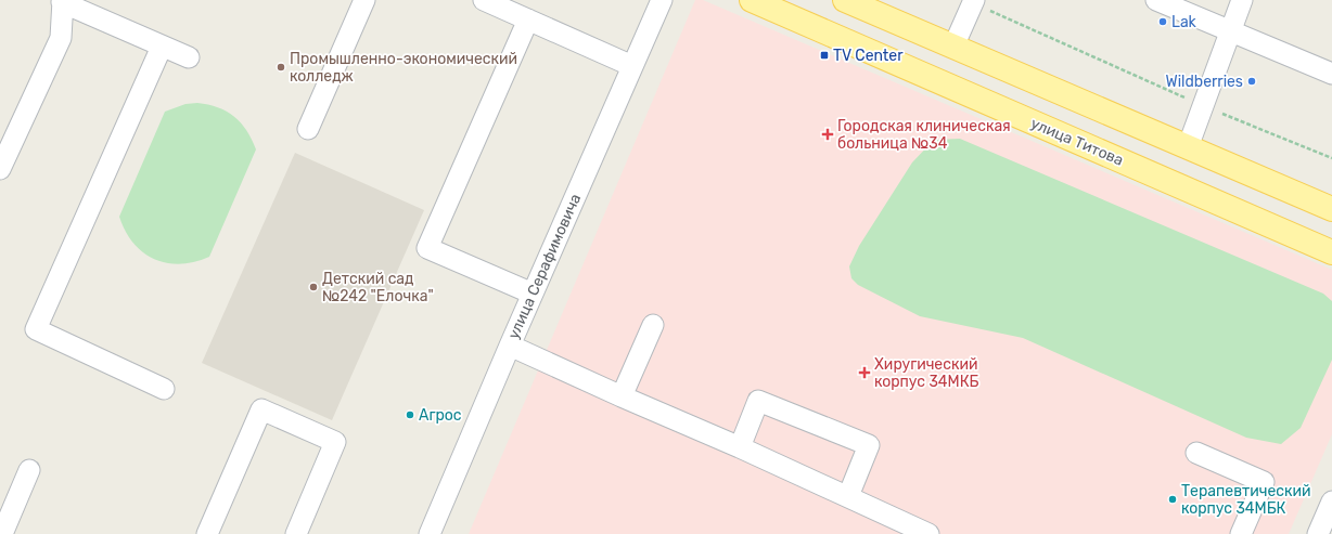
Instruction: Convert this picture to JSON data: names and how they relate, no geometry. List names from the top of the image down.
{
  "streets": {
    "main road": ["улица Титова"],
    "street": ["улица Серафимовича"]
  },
  "places": {
    "other": [
      "Lak",
      "Промышленно-экономический колледж",
      "Wildberries",
      "Детский сад №242 \"Елочка\"",
      "Агрос",
      "Терапевтический корпус 34МБК"
    ],
    "transit": ["TV Center"],
    "health": ["Городская клиническая больница №34", "Хиругический корпус 34МКБ"]
  }
}
